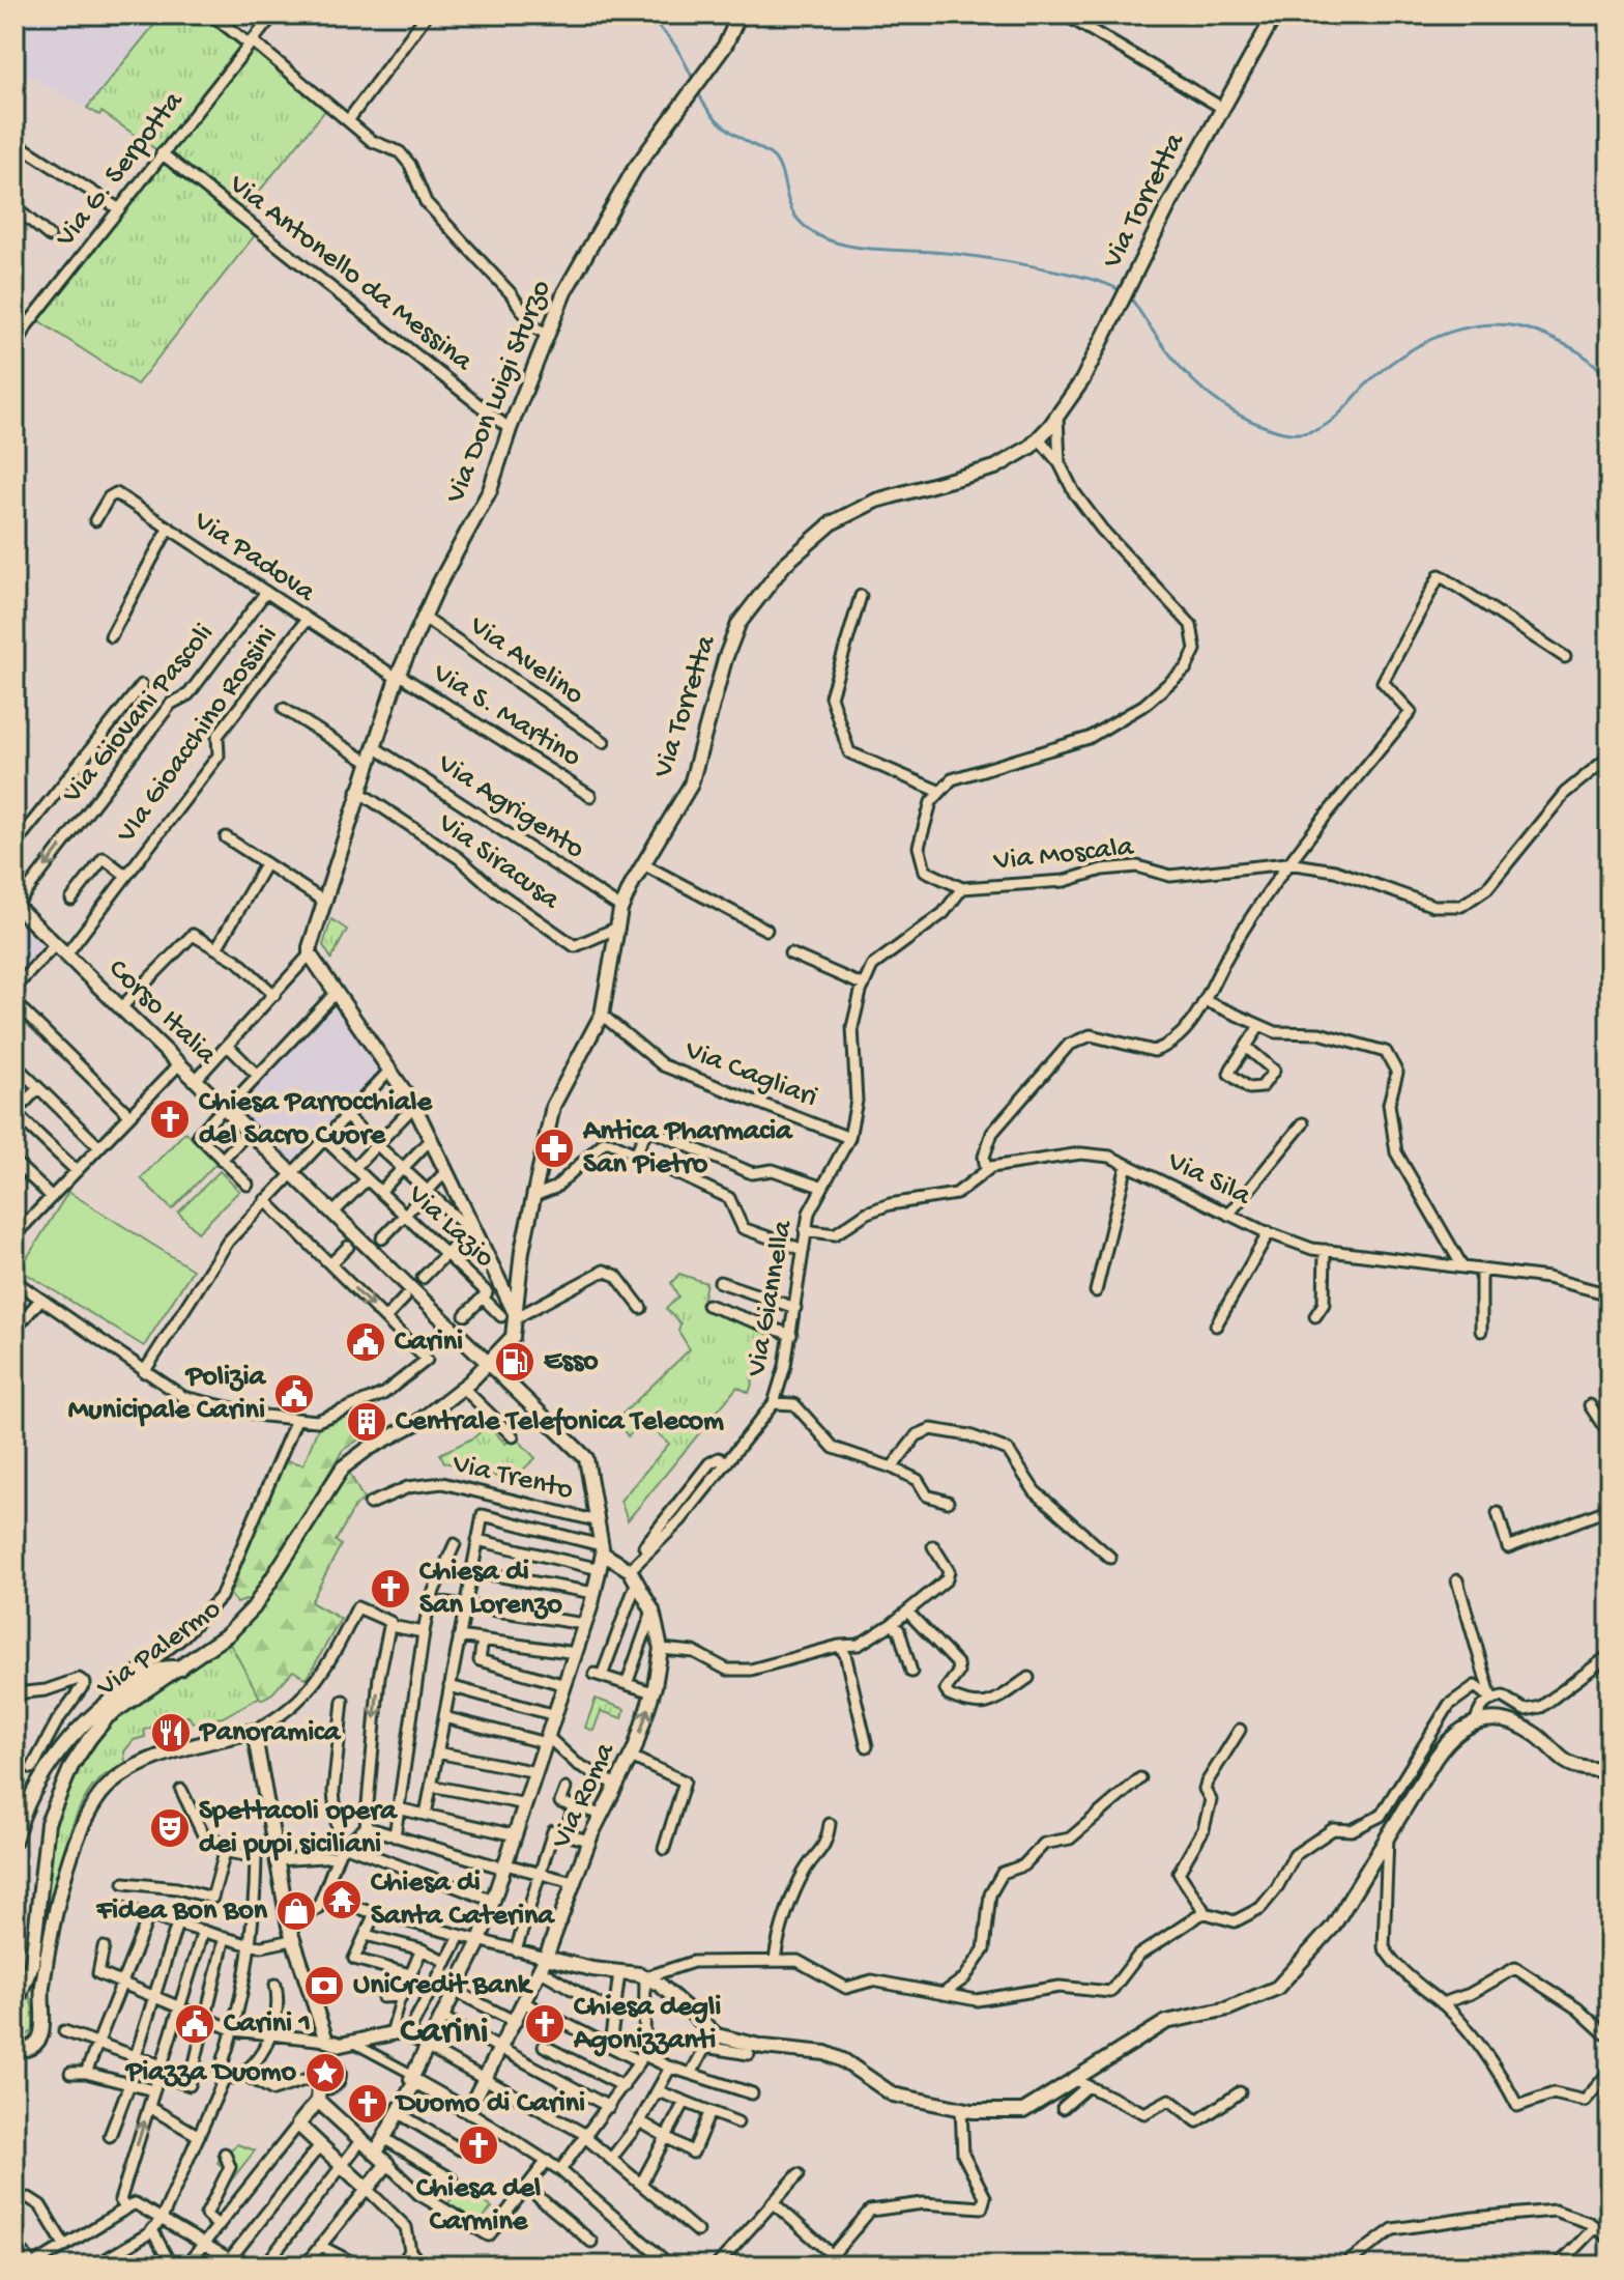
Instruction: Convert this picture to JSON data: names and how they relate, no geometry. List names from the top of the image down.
{
  "streets": {
    "street": [
      "Via G. Serpotta",
      "Via Torretta",
      "Via Antonello da Messina",
      "Via Don Luigi Sturzo",
      "Via Padova",
      "Via Avelino",
      "Via Giovani Pascoli",
      "Via S. Martino",
      "VIa Gioacchino Rossini",
      "Via Agrigento",
      "Via Moscala",
      "Via Siracusa",
      "Corso Italia",
      "Via Cagliari",
      "Via Sila",
      "Via Lazio",
      "Via Giannella",
      "Via Trento",
      "Via Palermo",
      "Via Roma"
    ]
  },
  "crossings": [
    ["Via G. Serpotta", "Via Antonello da Messina"],
    ["Via Torretta", "Via Agrigento"],
    ["Via Torretta", "Via Siracusa"],
    ["Via Torretta", "Corso Italia"],
    ["Via Torretta", "Via Cagliari"],
    ["Via Torretta", "Via Palermo"],
    ["Via Antonello da Messina", "Via Don Luigi Sturzo"],
    ["Via Don Luigi Sturzo", "Via Padova"],
    ["Via Don Luigi Sturzo", "Via Avelino"],
    ["Via Don Luigi Sturzo", "Via S. Martino"],
    ["Via Don Luigi Sturzo", "Via Agrigento"],
    ["Via Don Luigi Sturzo", "Via Siracusa"],
    ["Via Padova", "Via Giovani Pascoli"],
    ["Via Padova", "Via S. Martino"],
    ["Via Padova", "VIa Gioacchino Rossini"],
    ["Via Giovani Pascoli", "Corso Italia"],
    ["VIa Gioacchino Rossini", "Corso Italia"],
    ["Via Moscala", "Via Giannella"],
    ["Corso Italia", "Via Trento"],
    ["Corso Italia", "Via Palermo"],
    ["Via Cagliari", "Via Giannella"],
    ["Via Sila", "Via Giannella"],
    ["Via Giannella", "Via Roma"]
  ],
  "districts": ["Carini"],
  "places": {
    "church": [
      "Chiesa Parrocchiale del Sacro Cuore",
      "Chiesa di San Lorenzo",
      "Chiesa degli Agonizzanti",
      "Duomo di Carini",
      "Chiesa del Carmine"
    ],
    "pharmacy": ["Antica Pharmacia San Pietro"],
    "public building": ["Carini", "Polizia Municipale Carini", "Carini 1"],
    "fuel station": ["Esso"],
    "building": ["Centrale Telefonica Telecom"],
    "restaurant": ["Panoramica"],
    "theatre": ["Spettacoli opera dei pupi siciliani"],
    "temple": ["Chiesa di Santa Caterina"],
    "shop": ["Fidea Bon Bon"],
    "bank": ["UniCredit Bank"],
    "place": ["Piazza Duomo"]
  }
}
